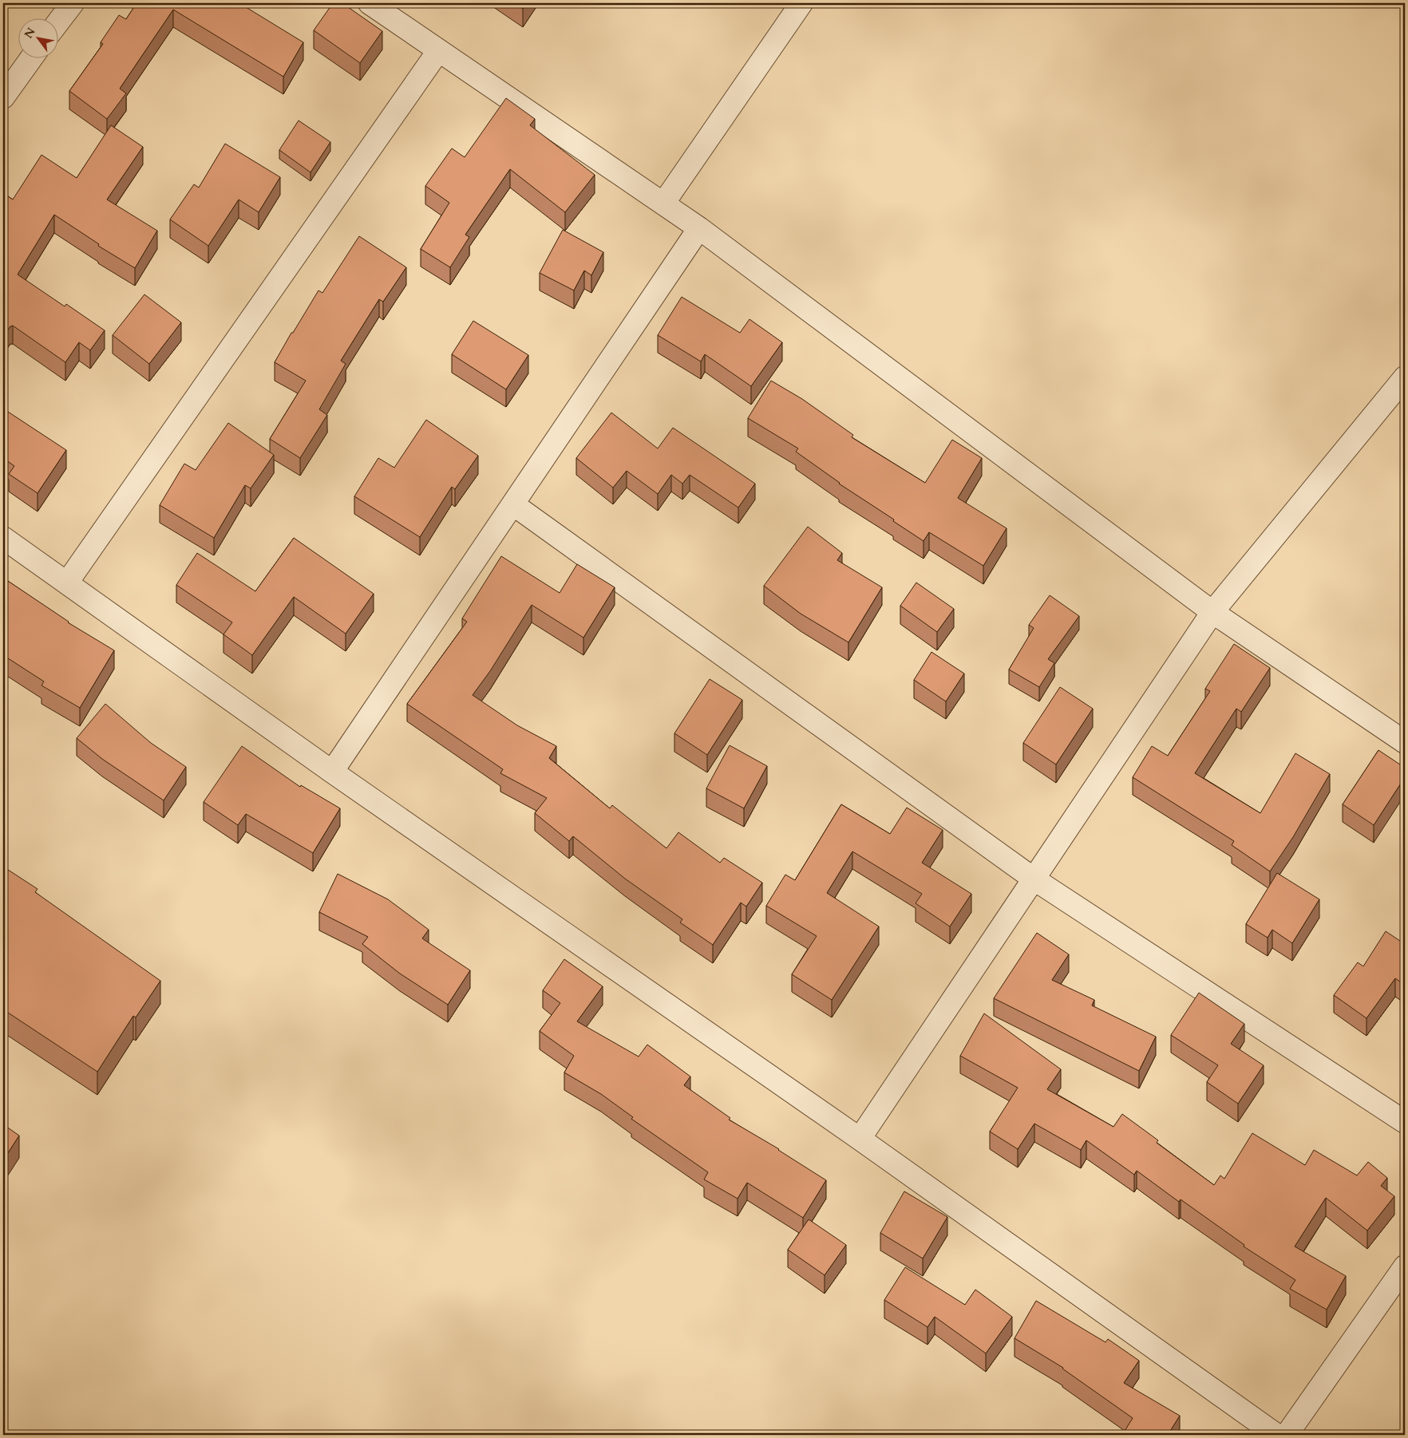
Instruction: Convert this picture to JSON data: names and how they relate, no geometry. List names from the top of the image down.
{
  "north": "top left"
}
